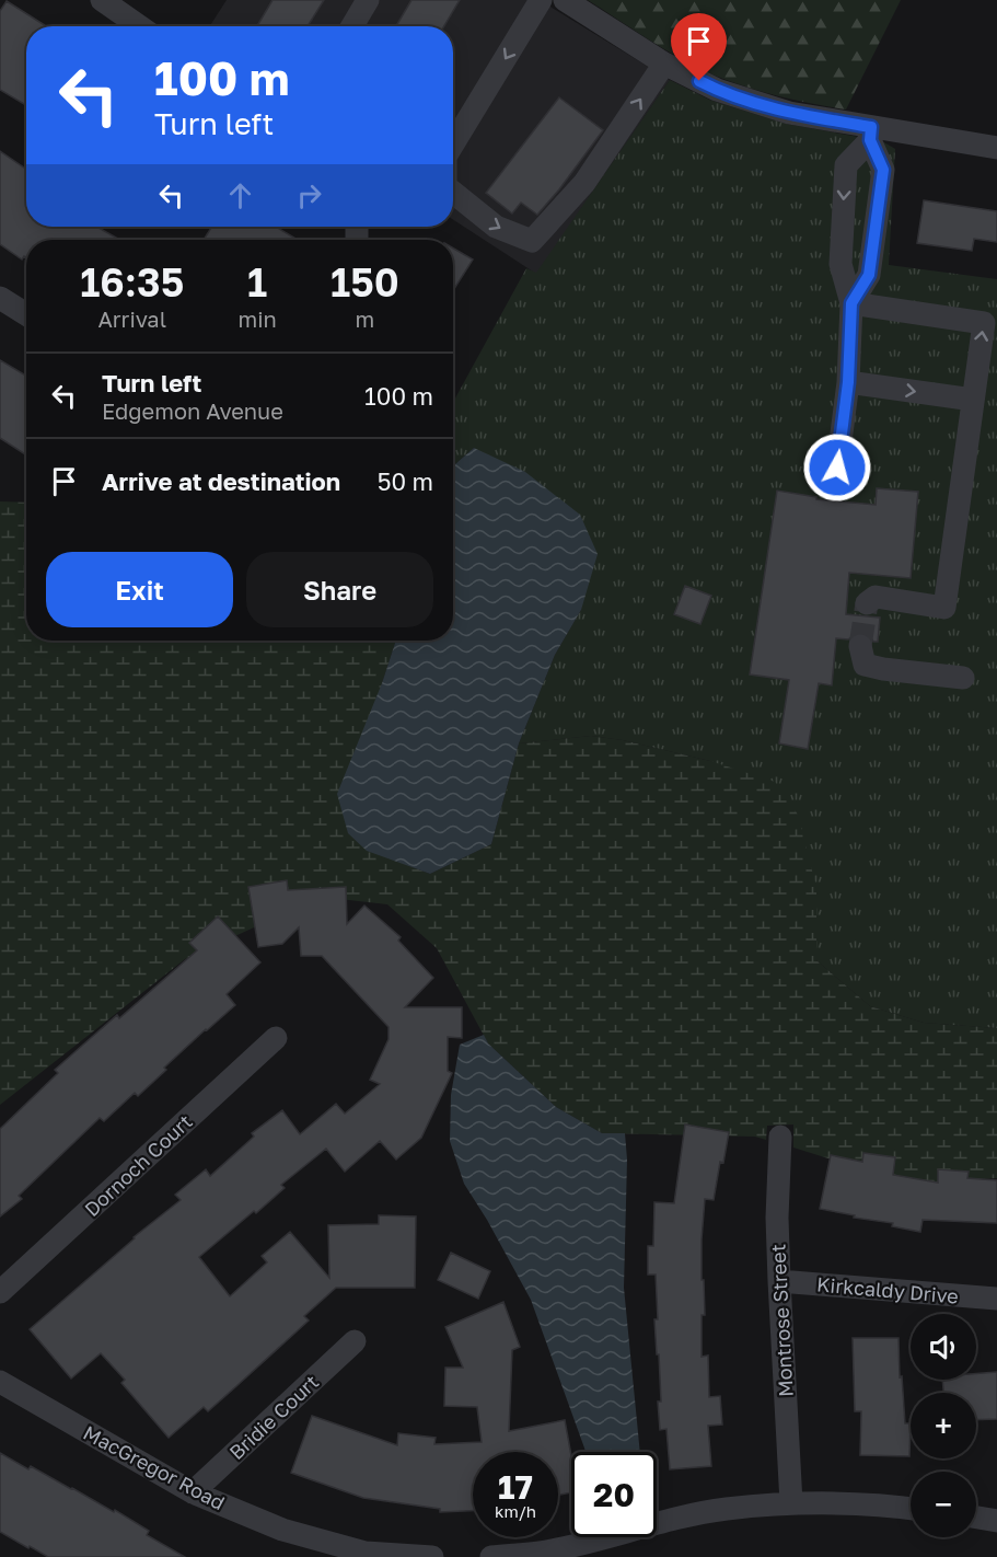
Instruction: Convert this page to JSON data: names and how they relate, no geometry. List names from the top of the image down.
{
  "streets": {
    "street": [
      "Dornoch Court",
      "Kirkcaldy Drive",
      "Montrose Street",
      "Bridie Court",
      "MacGregor Road"
    ]
  },
  "crossings": [
    ["Kirkcaldy Drive", "Montrose Street"],
    ["Bridie Court", "MacGregor Road"]
  ],
  "page": {
    "turn": ["100 m", "Turn left"],
    "eta": [
      "16:35",
      "Arrival",
      "1",
      "min",
      "150",
      "m"
    ],
    "list": [
      {
        "name": "Turn left",
        "note": "Edgemon Avenue",
        "value": "100 m"
      },
      {
        "name": "Arrive at destination",
        "value": "50 m"
      }
    ],
    "buttons": ["Exit", "Share"],
    "map_buttons": ["+", "−"],
    "speed": "17 km/h",
    "limit": "20"
  }
}
